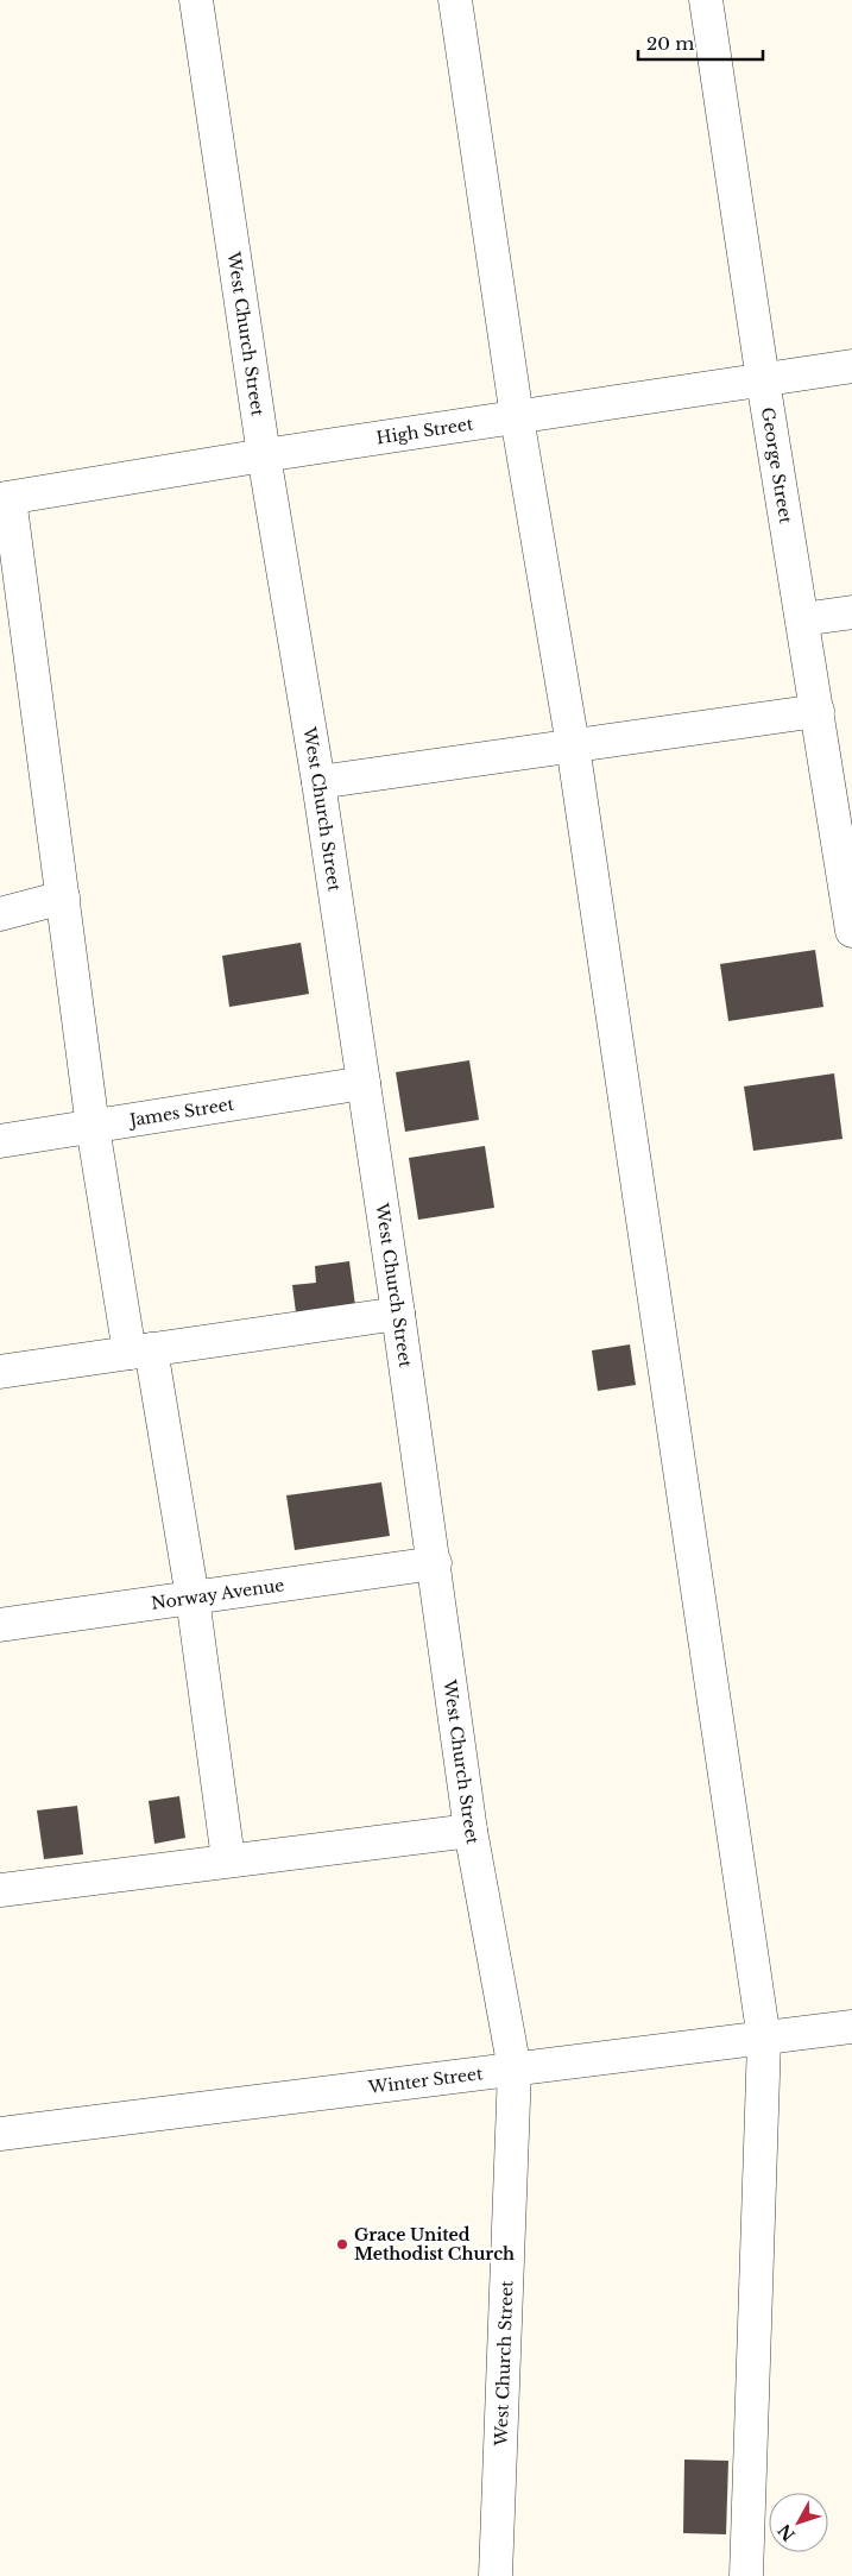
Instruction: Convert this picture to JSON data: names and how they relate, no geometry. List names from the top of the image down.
{
  "streets": {
    "street": [
      "West Church Street",
      "High Street",
      "George Street",
      "James Street",
      "Norway Avenue",
      "Winter Street"
    ]
  },
  "crossings": [
    ["West Church Street", "High Street"],
    ["West Church Street", "James Street"],
    ["West Church Street", "Norway Avenue"],
    ["West Church Street", "Winter Street"],
    ["High Street", "George Street"]
  ],
  "places": ["Grace United Methodist Church"],
  "scale_bar": "20 m",
  "north": "bottom left"
}
